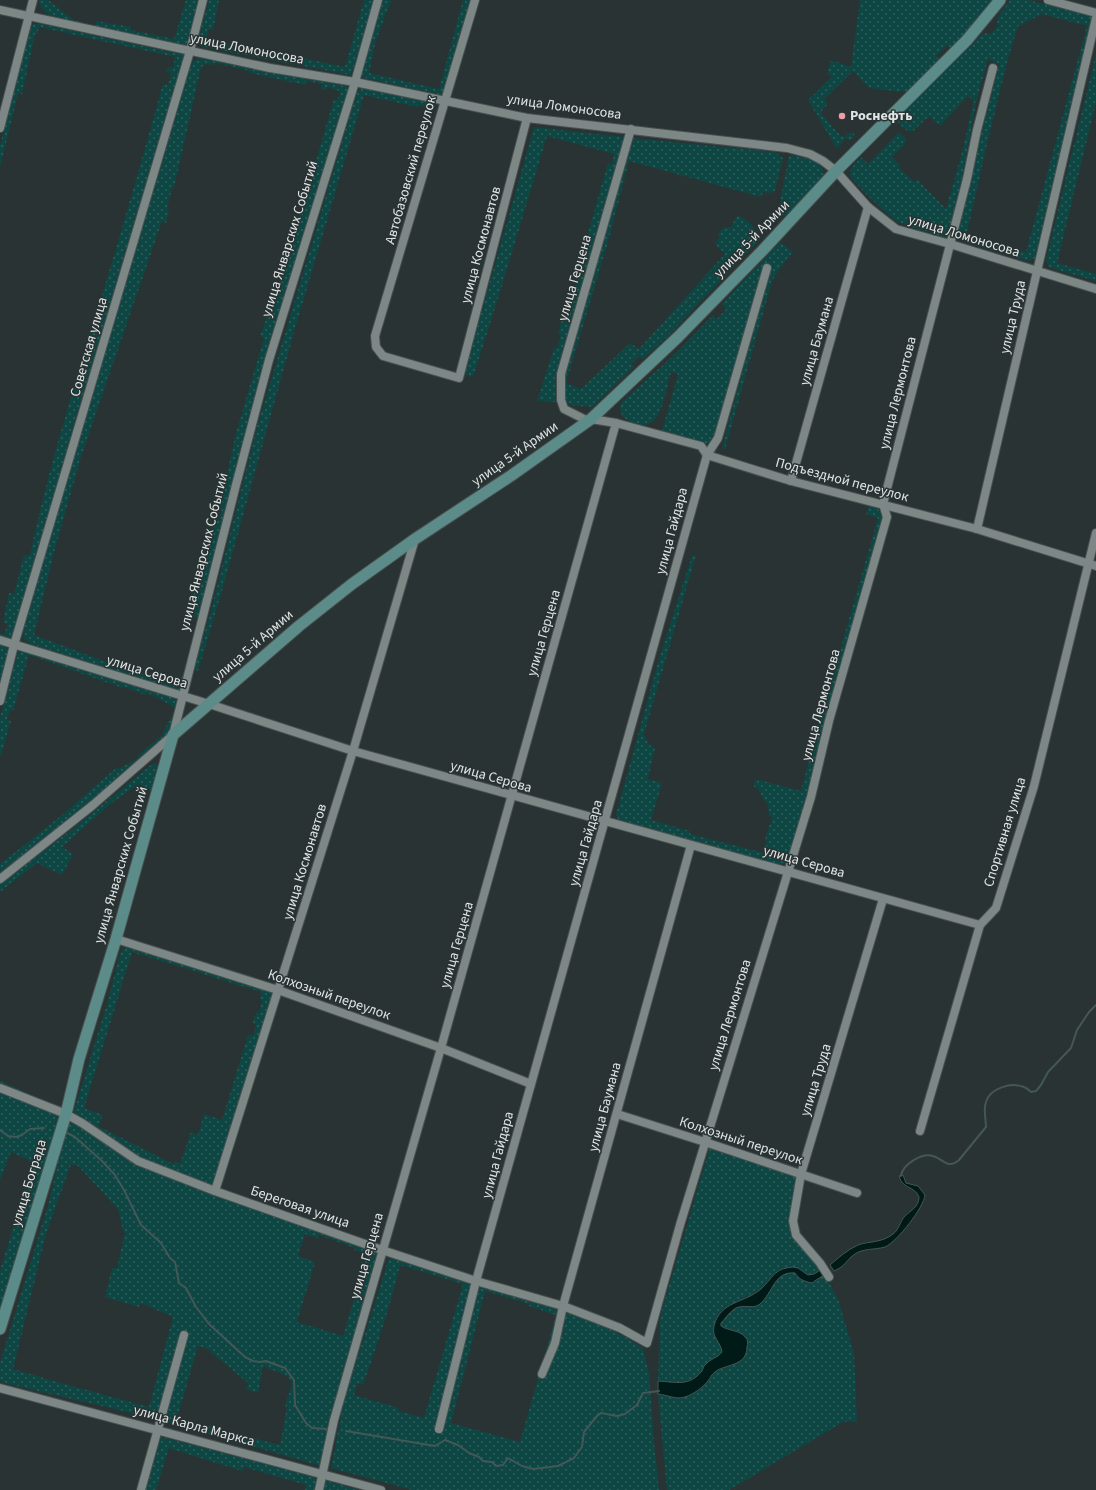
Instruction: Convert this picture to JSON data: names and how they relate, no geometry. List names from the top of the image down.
{
  "streets": {
    "street": [
      "улица Ломоносова",
      "Автобазовский переулок",
      "улица Январских Событий",
      "улица 5-й Армии",
      "улица Космонавтов",
      "улица Герцена",
      "улица Труда",
      "улица Баумана",
      "Советская улица",
      "улица Лермонтова",
      "Подъездной переулок",
      "улица Гайдара",
      "улица Серова",
      "Спортивная улица",
      "Колхозный переулок",
      "улица Бограда",
      "Береговая улица",
      "улица Карла Маркса"
    ]
  },
  "crossings": [
    ["улица Ломоносова", "Автобазовский переулок"],
    ["улица Ломоносова", "улица Январских Событий"],
    ["улица Ломоносова", "улица 5-й Армии"],
    ["улица Ломоносова", "улица Космонавтов"],
    ["улица Ломоносова", "улица Герцена"],
    ["улица Ломоносова", "улица Труда"],
    ["улица Ломоносова", "улица Баумана"],
    ["улица Ломоносова", "Советская улица"],
    ["улица Ломоносова", "улица Лермонтова"],
    ["Автобазовский переулок", "улица Космонавтов"],
    ["улица Январских Событий", "улица 5-й Армии"],
    ["улица Январских Событий", "улица Серова"],
    ["улица Январских Событий", "Колхозный переулок"],
    ["улица Январских Событий", "улица Бограда"],
    ["улица Январских Событий", "Береговая улица"],
    ["улица 5-й Армии", "улица Космонавтов"],
    ["улица 5-й Армии", "улица Герцена"],
    ["улица 5-й Армии", "Подъездной переулок"],
    ["улица 5-й Армии", "улица Серова"],
    ["улица Космонавтов", "улица Серова"],
    ["улица Космонавтов", "Колхозный переулок"],
    ["улица Космонавтов", "Береговая улица"],
    ["улица Герцена", "Подъездной переулок"],
    ["улица Герцена", "улица Серова"],
    ["улица Герцена", "Колхозный переулок"],
    ["улица Герцена", "Береговая улица"],
    ["улица Герцена", "улица Карла Маркса"],
    ["улица Труда", "Подъездной переулок"],
    ["улица Труда", "улица Серова"],
    ["улица Труда", "Колхозный переулок"],
    ["улица Баумана", "Подъездной переулок"],
    ["улица Баумана", "улица Серова"],
    ["улица Баумана", "Колхозный переулок"],
    ["улица Баумана", "Береговая улица"],
    ["Советская улица", "улица Серова"],
    ["улица Лермонтова", "Подъездной переулок"],
    ["улица Лермонтова", "улица Серова"],
    ["улица Лермонтова", "Колхозный переулок"],
    ["улица Лермонтова", "Береговая улица"],
    ["Подъездной переулок", "улица Гайдара"],
    ["Подъездной переулок", "Спортивная улица"],
    ["улица Гайдара", "улица Серова"],
    ["улица Гайдара", "Колхозный переулок"],
    ["улица Гайдара", "Береговая улица"],
    ["улица Серова", "Спортивная улица"],
    ["улица Бограда", "Береговая улица"]
  ],
  "places": ["Роснефть"]
}
